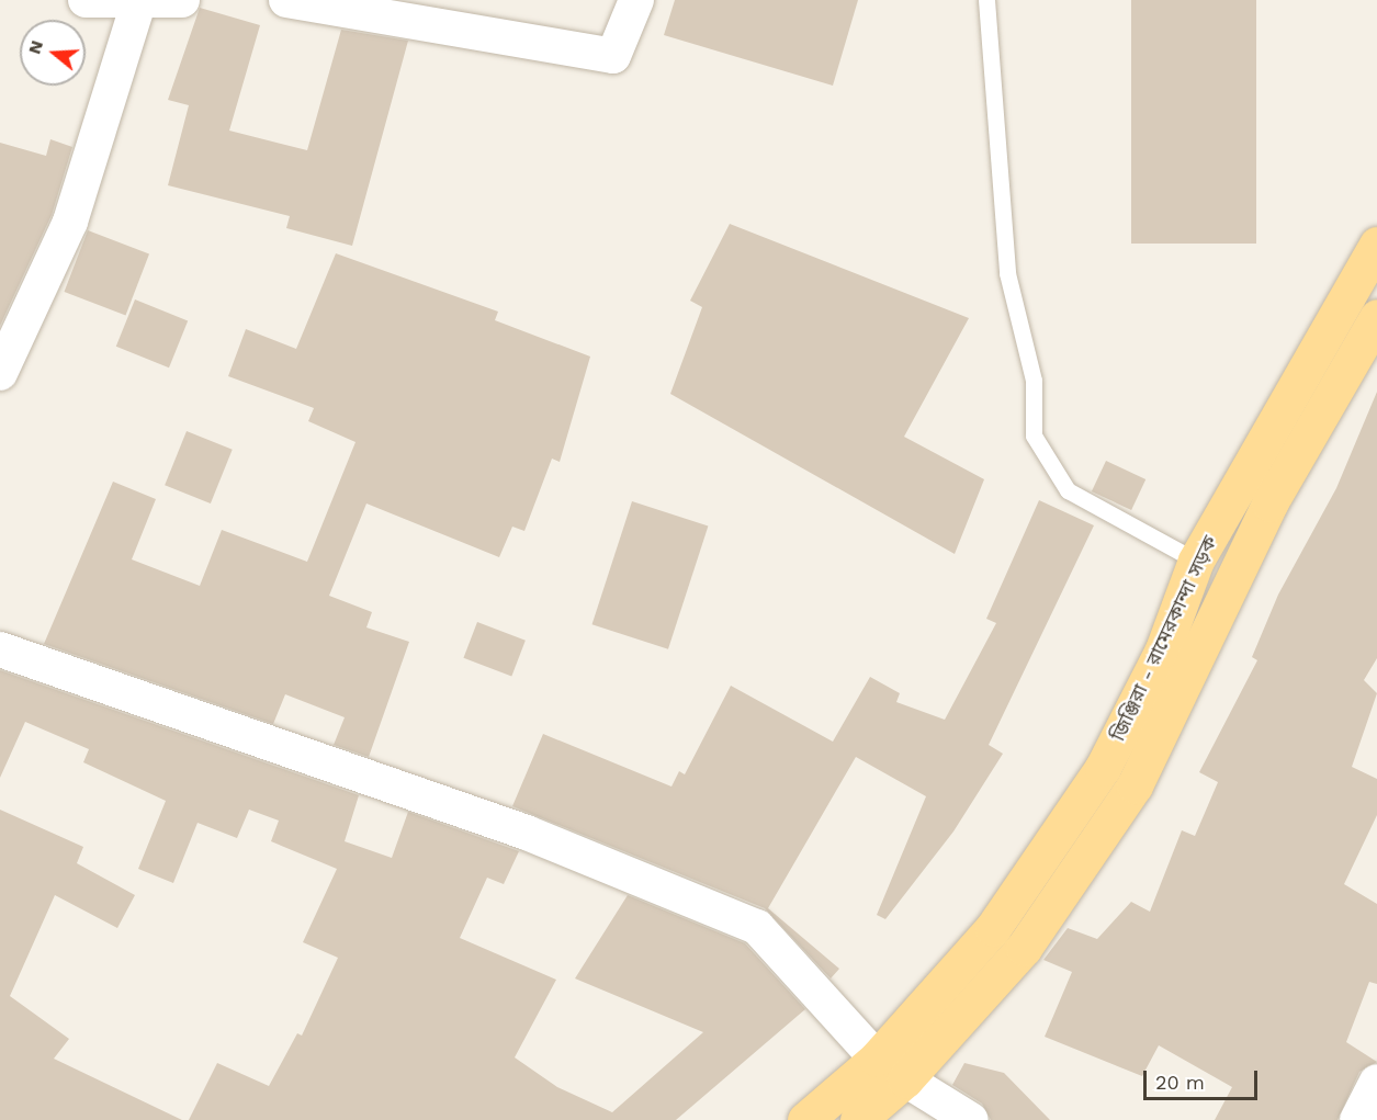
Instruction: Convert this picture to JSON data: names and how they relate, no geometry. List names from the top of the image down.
{
  "streets": {
    "main road": ["জিঞ্জিরা - রামেরকান্দা সড়ক"]
  },
  "scale_bar": "20 m",
  "north": "left"
}
